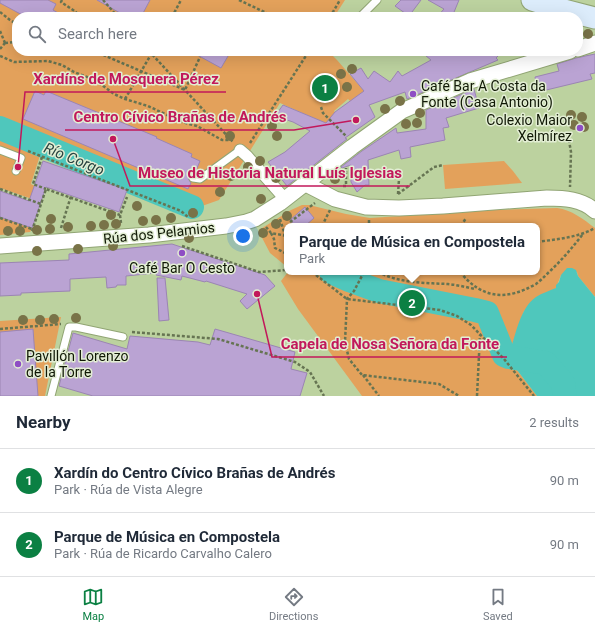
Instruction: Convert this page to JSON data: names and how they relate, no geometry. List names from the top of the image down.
{
  "streets": {
    "street": ["Rúa dos Pelamios"]
  },
  "water": ["Río Corgo"],
  "places": [
    "Café Bar A Costa da Fonte (Casa Antonio)",
    "Centro Cívico Brañas de Andrés",
    "Colexio Maior Xelmírez",
    "Museo de Historia Natural Luís Iglesias",
    "Xardíns de Mosquera Pérez",
    "Café Bar O Cesto",
    "Capela de Nosa Señora da Fonte",
    "Pavillón Lorenzo de la Torre"
  ],
  "page": {
    "search": "Search here",
    "pins": ["1", "2"],
    "popup": ["Parque de Música en Compostela", "Park"],
    "heading": ["Nearby", "2 results"],
    "list": [
      {
        "mark": "1",
        "name": "Xardín do Centro Cívico Brañas de Andrés",
        "note": "Park · Rúa de Vista Alegre",
        "value": "90 m"
      },
      {
        "mark": "2",
        "name": "Parque de Música en Compostela",
        "note": "Park · Rúa de Ricardo Carvalho Calero",
        "value": "90 m"
      }
    ],
    "nav": ["Map", "Directions", "Saved"]
  }
}
